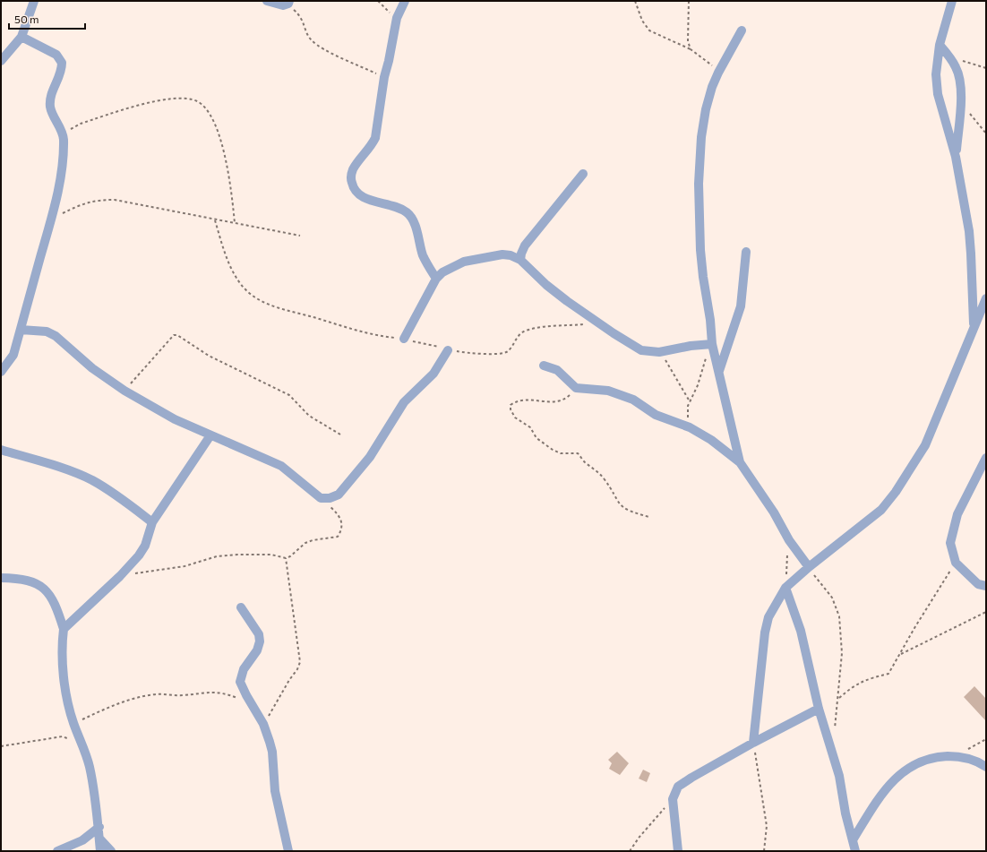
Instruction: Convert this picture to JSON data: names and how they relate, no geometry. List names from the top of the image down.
{
  "scale_bar": "50 m"
}
